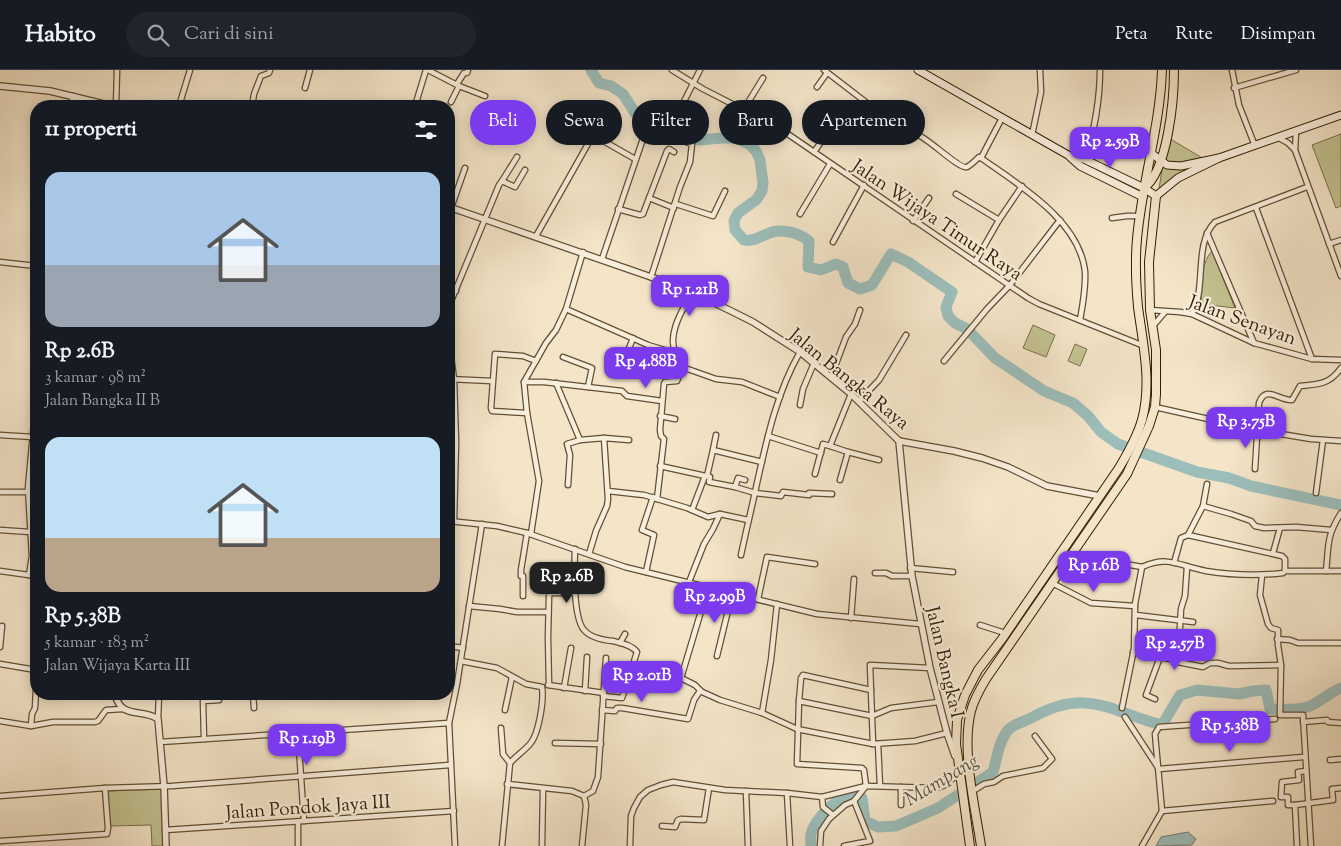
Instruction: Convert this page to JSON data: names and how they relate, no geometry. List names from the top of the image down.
{
  "streets": {
    "street": [
      "Jalan Wijaya Timur Raya",
      "Jalan Senayan",
      "Jalan Bangka Raya",
      "Jalan Bangka I",
      "Jalan Pondok Jaya III"
    ]
  },
  "crossings": [
    ["Jalan Bangka Raya", "Jalan Bangka I"]
  ],
  "water": ["Mampang"],
  "page": {
    "header": "Habito",
    "search": "Cari di sini",
    "nav": ["Peta", "Rute", "Disimpan"],
    "chip": [
      "Beli",
      "Sewa",
      "Filter",
      "Baru",
      "Apartemen"
    ],
    "heading": "11 properti",
    "price": [
      "Rp 2.59B",
      "Rp 1.21B",
      "Rp 4.88B",
      "Rp 3.75B",
      "Rp 1.6B",
      "Rp 2.6B",
      "Rp 2.99B",
      "Rp 2.57B",
      "Rp 2.01B",
      "Rp 5.38B",
      "Rp 1.19B"
    ],
    "list": [
      {
        "name": "Rp 2.6B",
        "note": "3 kamar · 98 m² · Jalan Bangka II B"
      },
      {
        "name": "Rp 5.38B",
        "note": "5 kamar · 183 m² · Jalan Wijaya Karta III"
      }
    ]
  }
}
